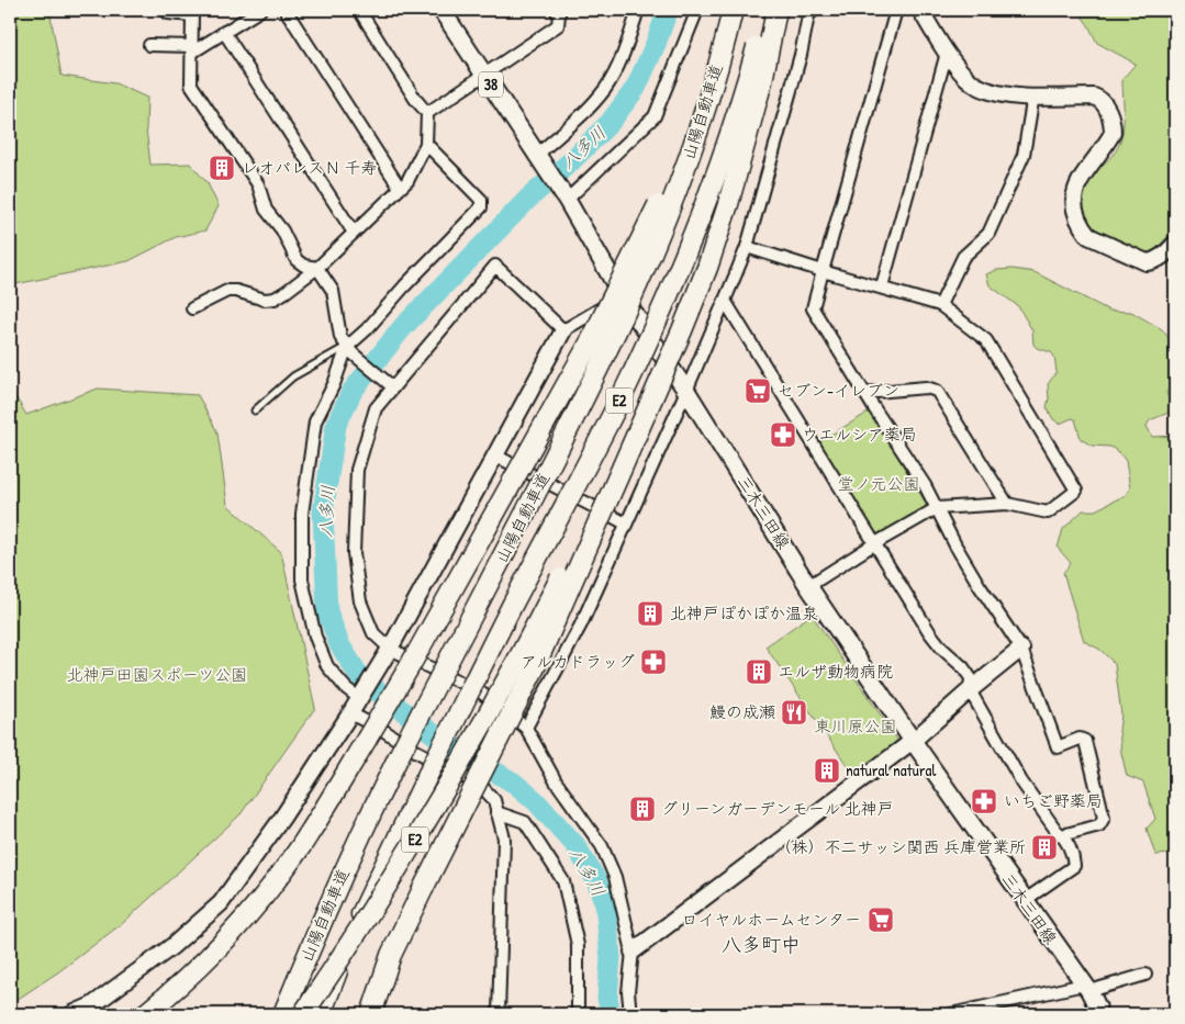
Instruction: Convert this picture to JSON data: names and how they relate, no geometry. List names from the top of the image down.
{
  "streets": {
    "highway": ["山陽自動車道", "E2"],
    "main road": ["38", "三木三田線"]
  },
  "districts": ["八多町中"],
  "water": ["八多川"],
  "parks": ["堂ノ元公園", "北神戸田園スポーツ公園", "東川原公園"],
  "places": {
    "building": [
      "レオパレスＮ 千寿",
      "北神戸ぽかぽか温泉",
      "エルザ動物病院",
      "natural natural",
      "グリーンガーデンモール 北神戸",
      "（株）不二サッシ関西 兵庫営業所"
    ],
    "supermarket": ["セブン-イレブン", "ロイヤルホームセンター"],
    "pharmacy": ["ウエルシア薬局", "アルカドラッグ", "いちご野薬局"],
    "restaurant": ["鰻の成瀬"]
  }
}
